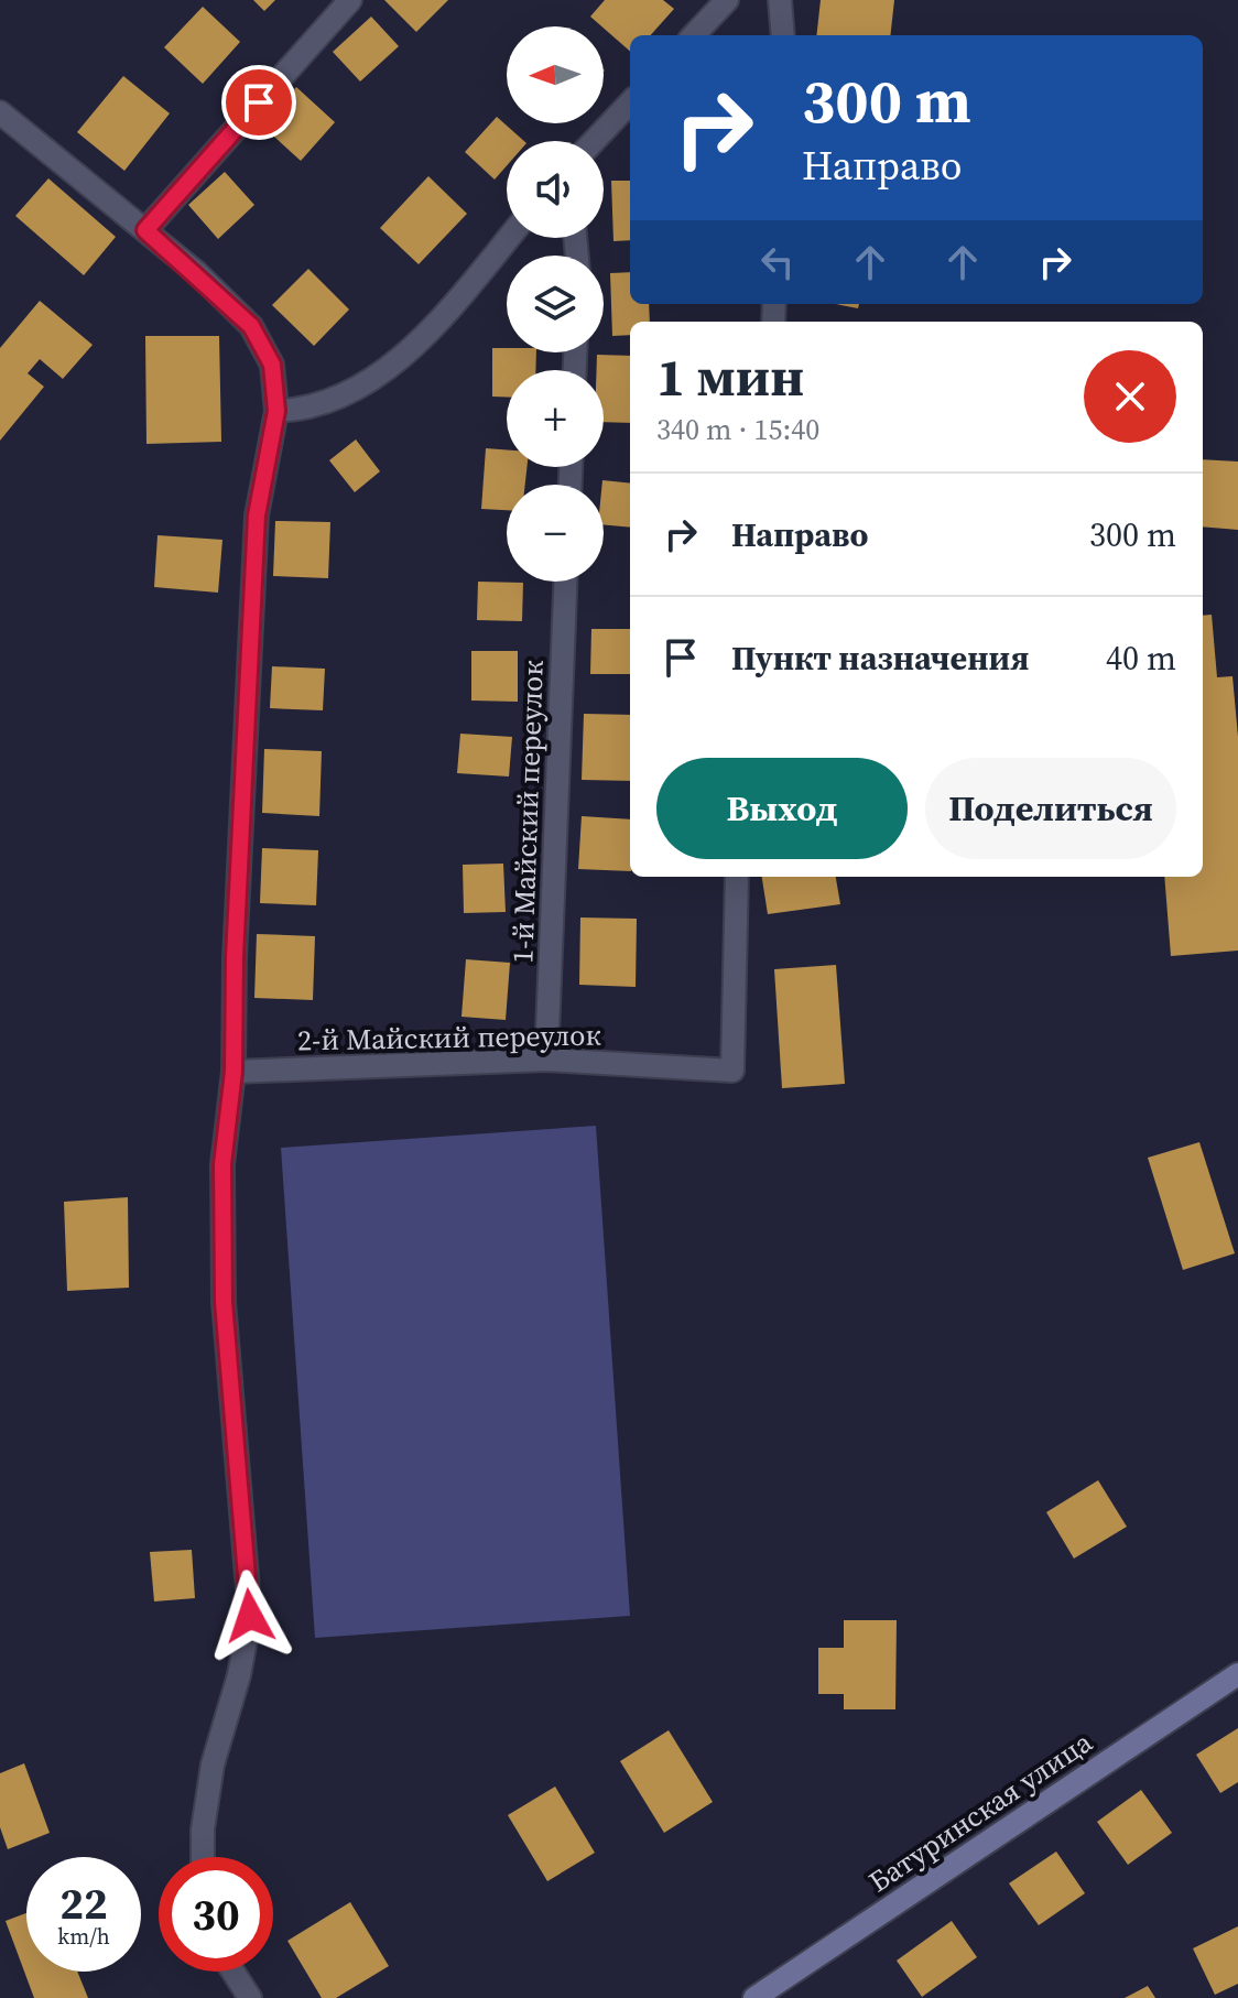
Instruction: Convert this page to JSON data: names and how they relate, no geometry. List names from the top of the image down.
{
  "streets": {
    "main road": ["Батуринская улица"],
    "street": ["1-й Майский переулок", "2-й Майский переулок"]
  },
  "crossings": [
    ["1-й Майский переулок", "2-й Майский переулок"]
  ],
  "north": "left",
  "page": {
    "map_buttons": ["+", "−"],
    "turn": ["300 m", "Направо"],
    "heading": ["1 мин", "340 m · 15:40"],
    "list": [
      {
        "name": "Направо",
        "value": "300 m"
      },
      {
        "name": "Пункт назначения",
        "value": "40 m"
      }
    ],
    "buttons": ["Выход", "Поделиться"],
    "speed": "22 km/h",
    "limit": "30"
  }
}
